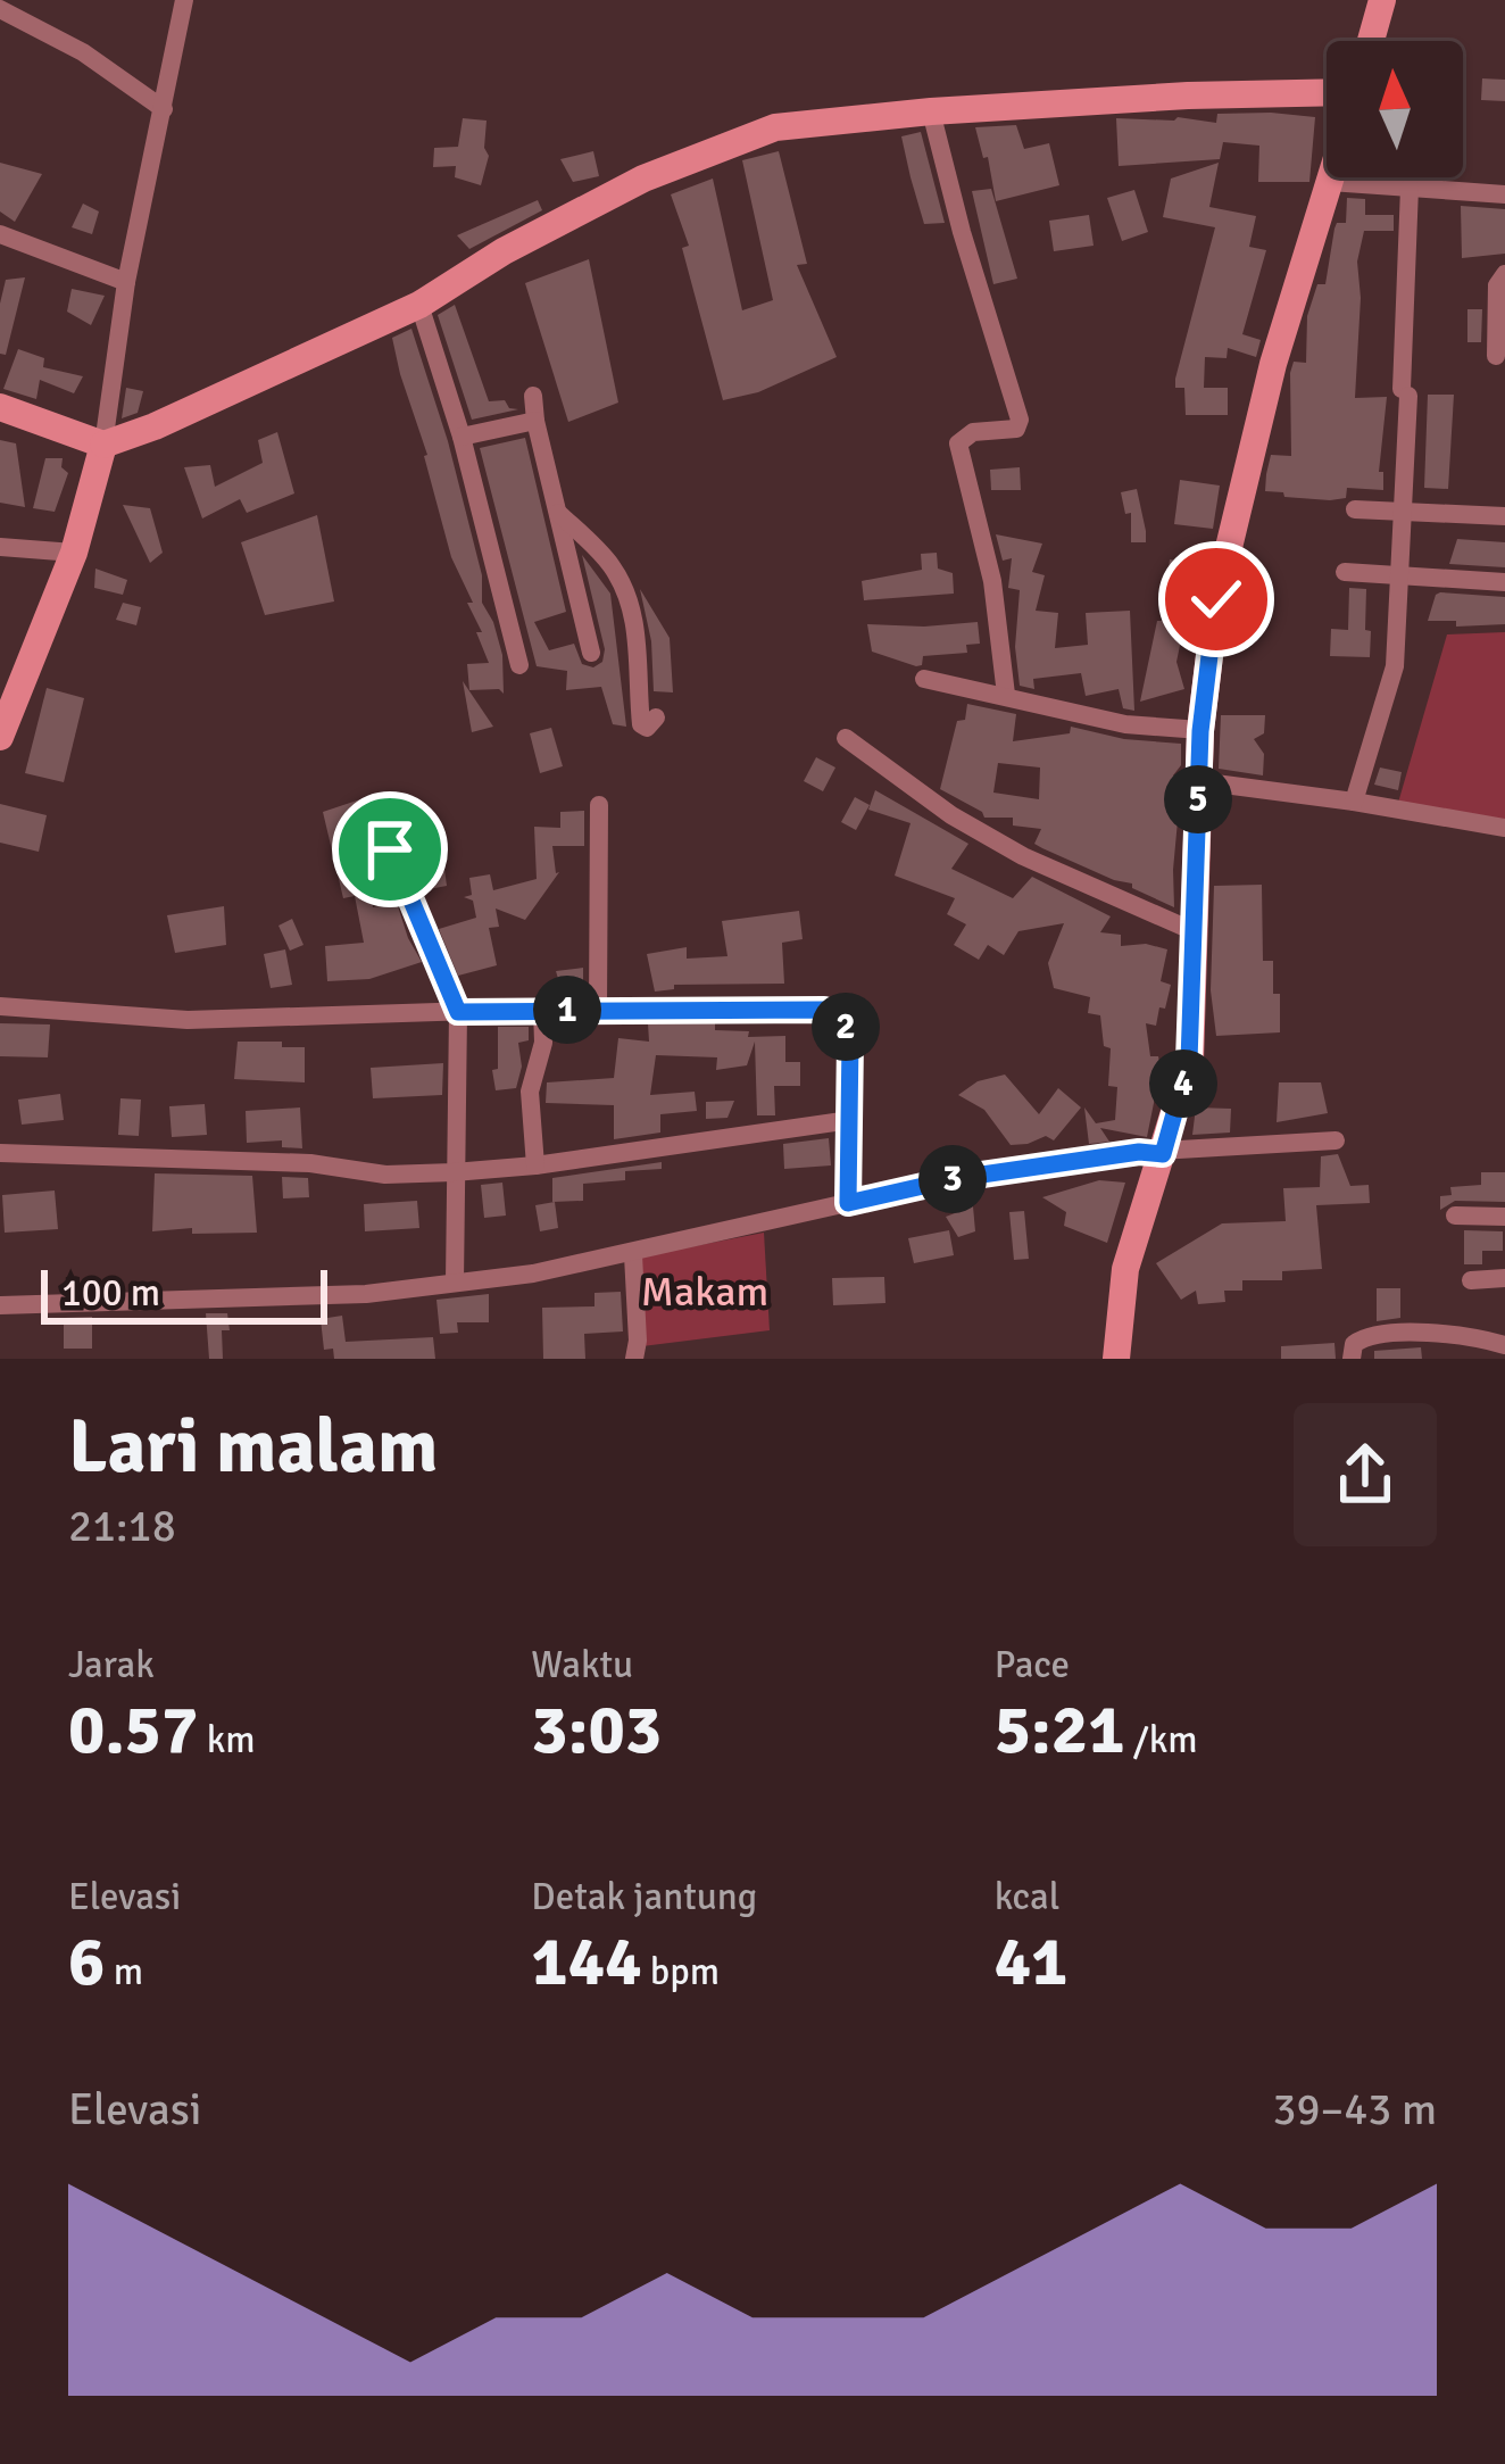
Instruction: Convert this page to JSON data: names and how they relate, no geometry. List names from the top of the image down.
{
  "parks": ["Makam"],
  "scale_bar": "100 m",
  "north": "top",
  "page": {
    "pins": [
      "5",
      "1",
      "2",
      "4",
      "3"
    ],
    "scale": "100 m",
    "heading": ["Lari malam", "21:18"],
    "stats": [
      ["Jarak", "0.57 km"],
      ["Waktu", "3:03"],
      ["Pace", "5:21 /km"],
      ["Elevasi", "6 m"],
      ["Detak jantung", "144 bpm"],
      ["kcal", "41"]
    ],
    "chart": ["Elevasi", "39–43 m"]
  }
}
